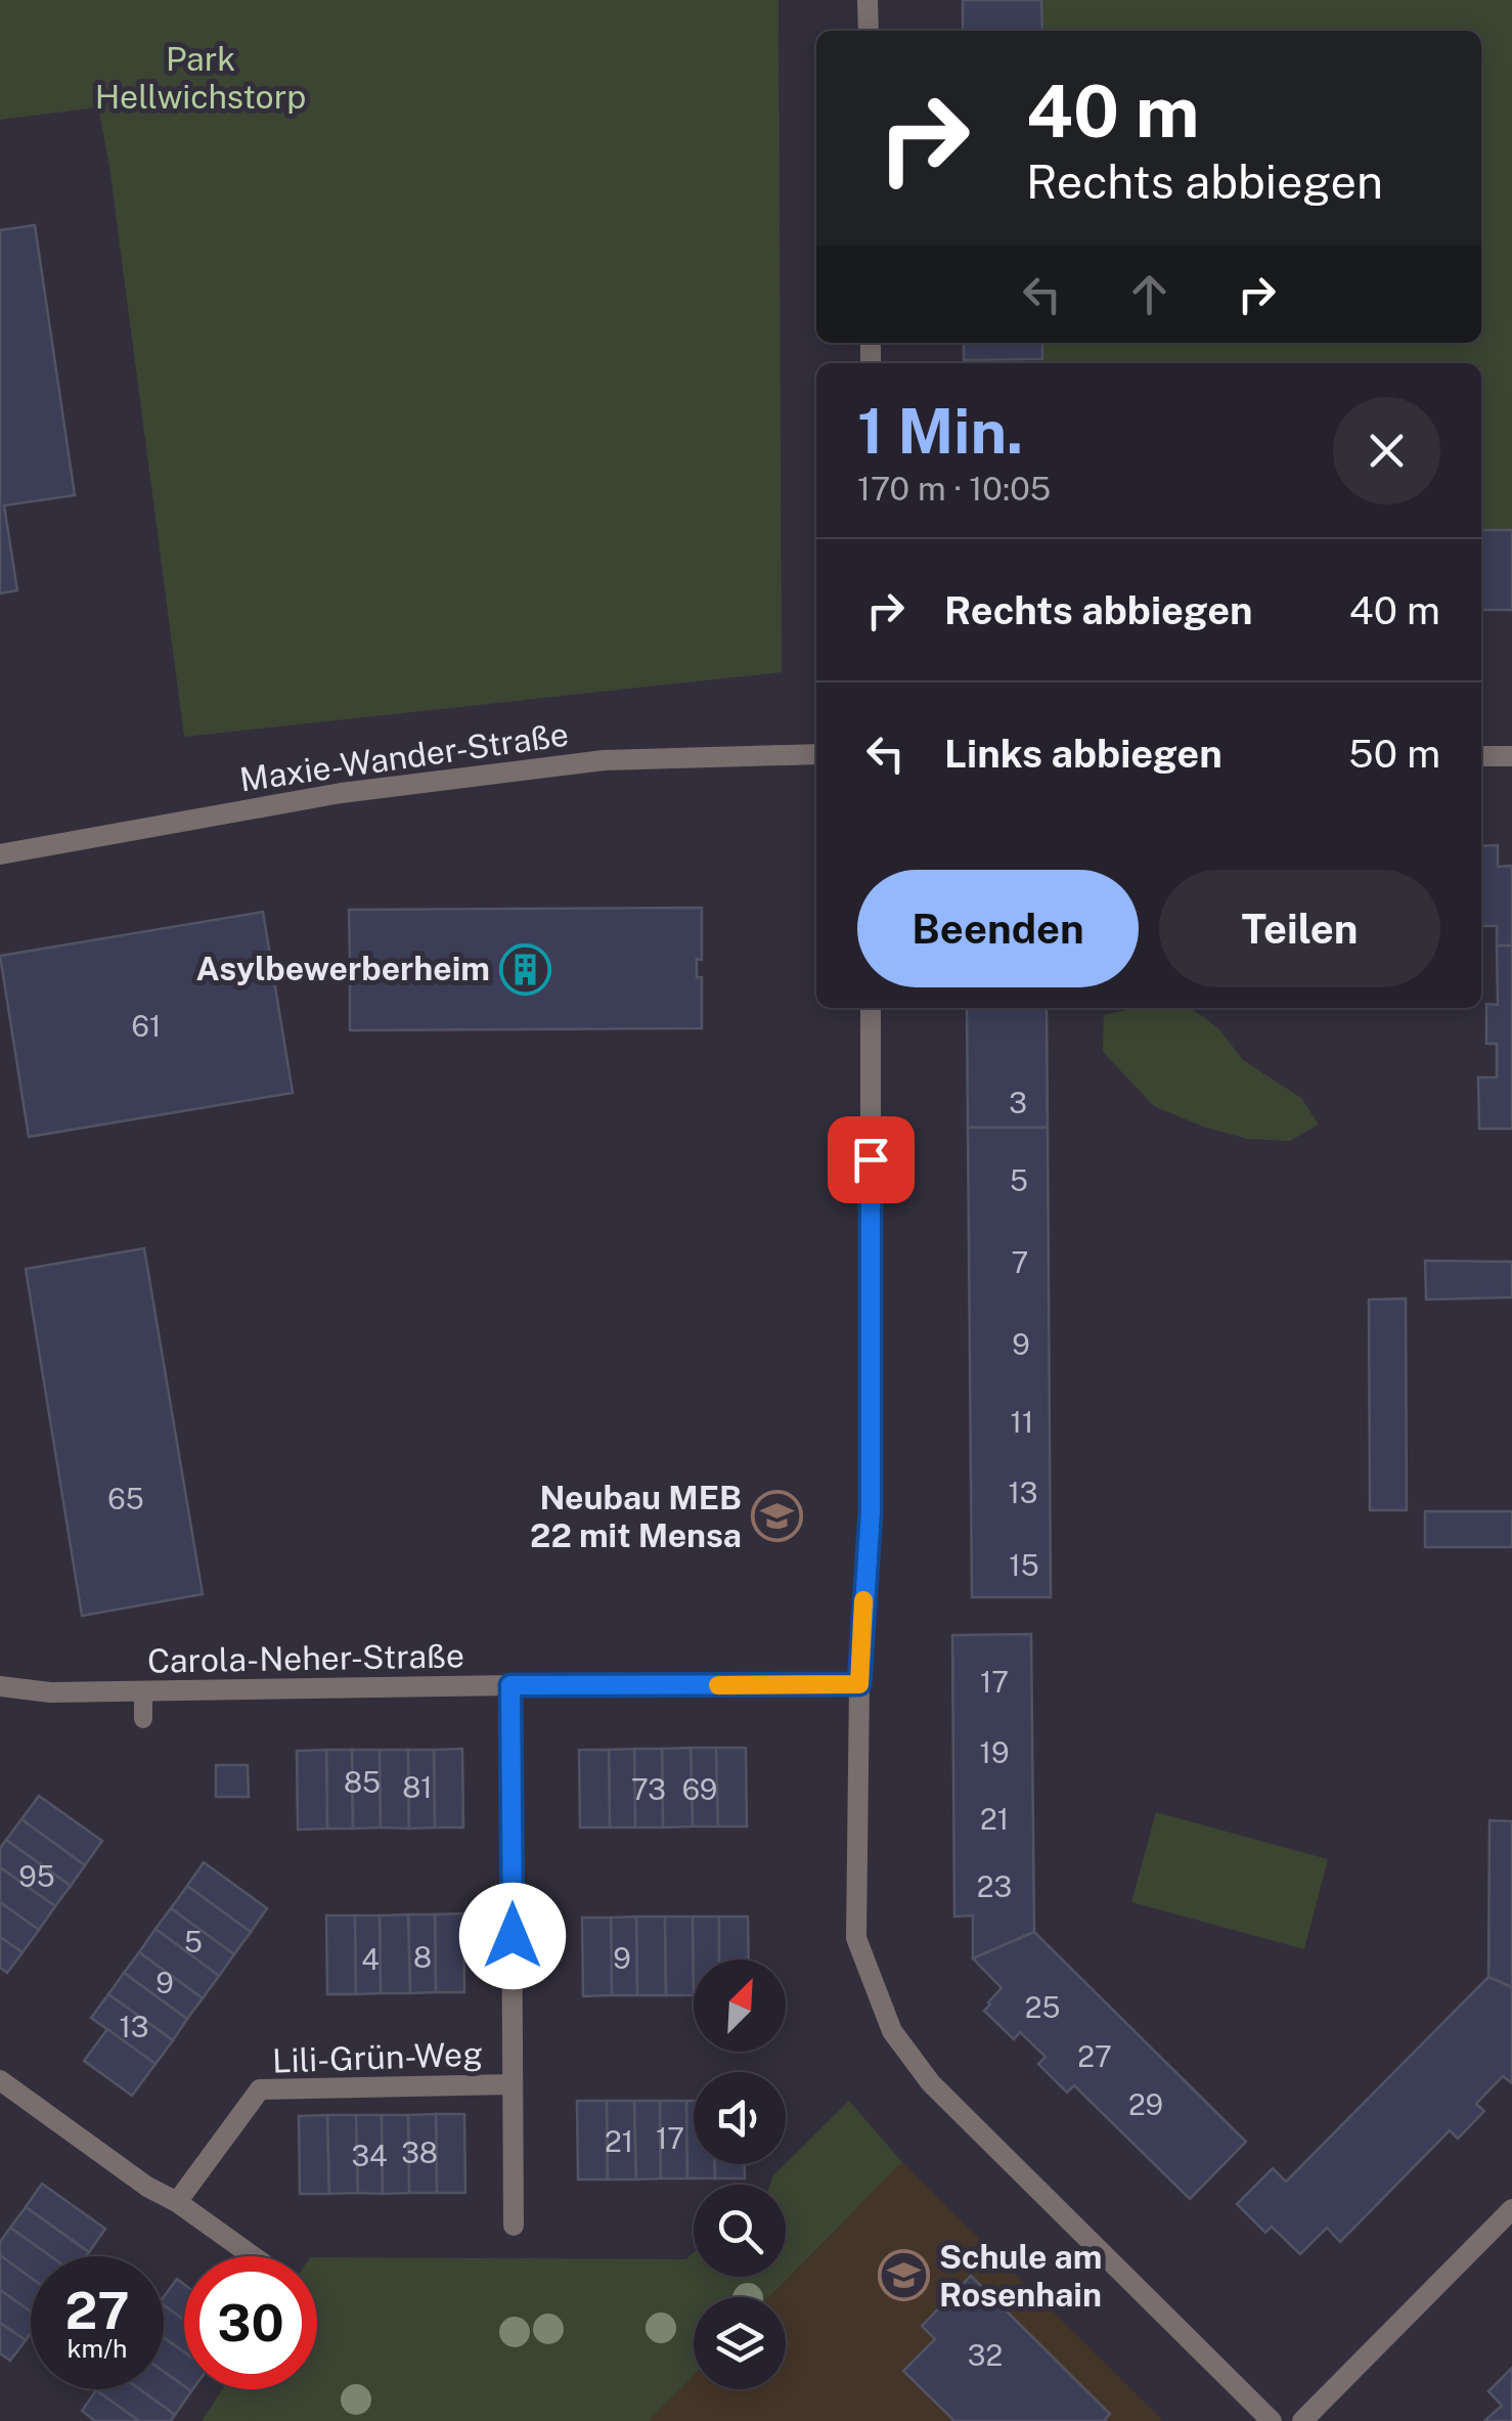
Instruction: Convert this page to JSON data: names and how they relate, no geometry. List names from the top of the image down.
{
  "streets": {
    "street": ["Maxie-Wander-Straße", "Carola-Neher-Straße", "Lili-Grün-Weg"]
  },
  "parks": ["Park Hellwichstorp"],
  "places": {
    "building": ["Asylbewerberheim"],
    "school or university": ["Neubau MEB 22 mit Mensa", "Schule am Rosenhain"]
  },
  "house_numbers": [
    "61",
    "3",
    "5",
    "7",
    "9",
    "11",
    "13",
    "65",
    "15",
    "17",
    "19",
    "85",
    "81",
    "73",
    "69",
    "21",
    "95",
    "23",
    "5",
    "8",
    "9",
    "4",
    "9",
    "25",
    "13",
    "27",
    "29",
    "17",
    "21",
    "38",
    "34",
    "32"
  ],
  "north": "top right",
  "page": {
    "turn": ["40 m", "Rechts abbiegen"],
    "heading": ["1 Min.", "170 m · 10:05"],
    "list": [
      {
        "name": "Rechts abbiegen",
        "value": "40 m"
      },
      {
        "name": "Links abbiegen",
        "value": "50 m"
      }
    ],
    "buttons": ["Beenden", "Teilen"],
    "speed": "27 km/h",
    "limit": "30"
  }
}
